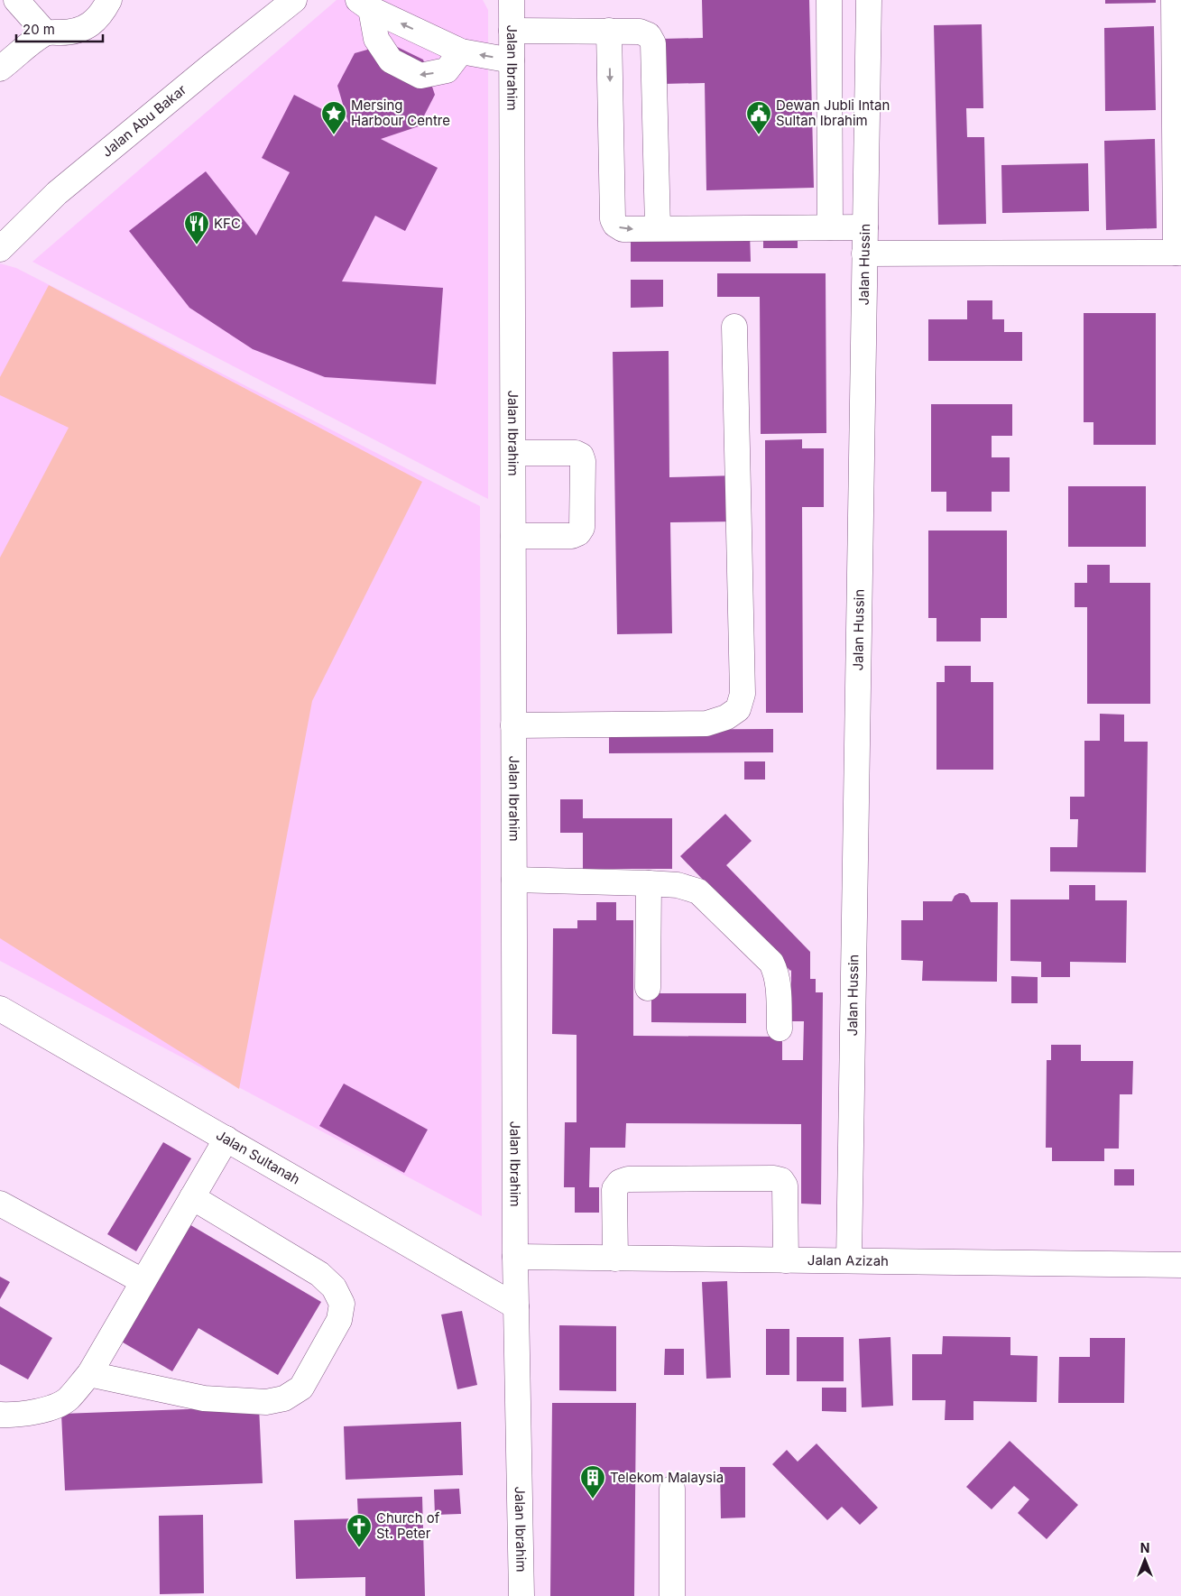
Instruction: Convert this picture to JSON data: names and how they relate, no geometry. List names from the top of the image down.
{
  "streets": {
    "street": [
      "Jalan Ibrahim",
      "Jalan Abu Bakar",
      "Jalan Hussin",
      "Jalan Sultanah",
      "Jalan Azizah"
    ]
  },
  "crossings": [
    ["Jalan Ibrahim", "Jalan Sultanah"],
    ["Jalan Ibrahim", "Jalan Azizah"],
    ["Jalan Hussin", "Jalan Azizah"]
  ],
  "places": {
    "place": ["Mersing Harbour Centre"],
    "public building": ["Dewan Jubli Intan Sultan Ibrahim"],
    "restaurant": ["KFC"],
    "building": ["Telekom Malaysia"],
    "church": ["Church of St. Peter"]
  },
  "scale_bar": "20 m",
  "north": "top"
}
